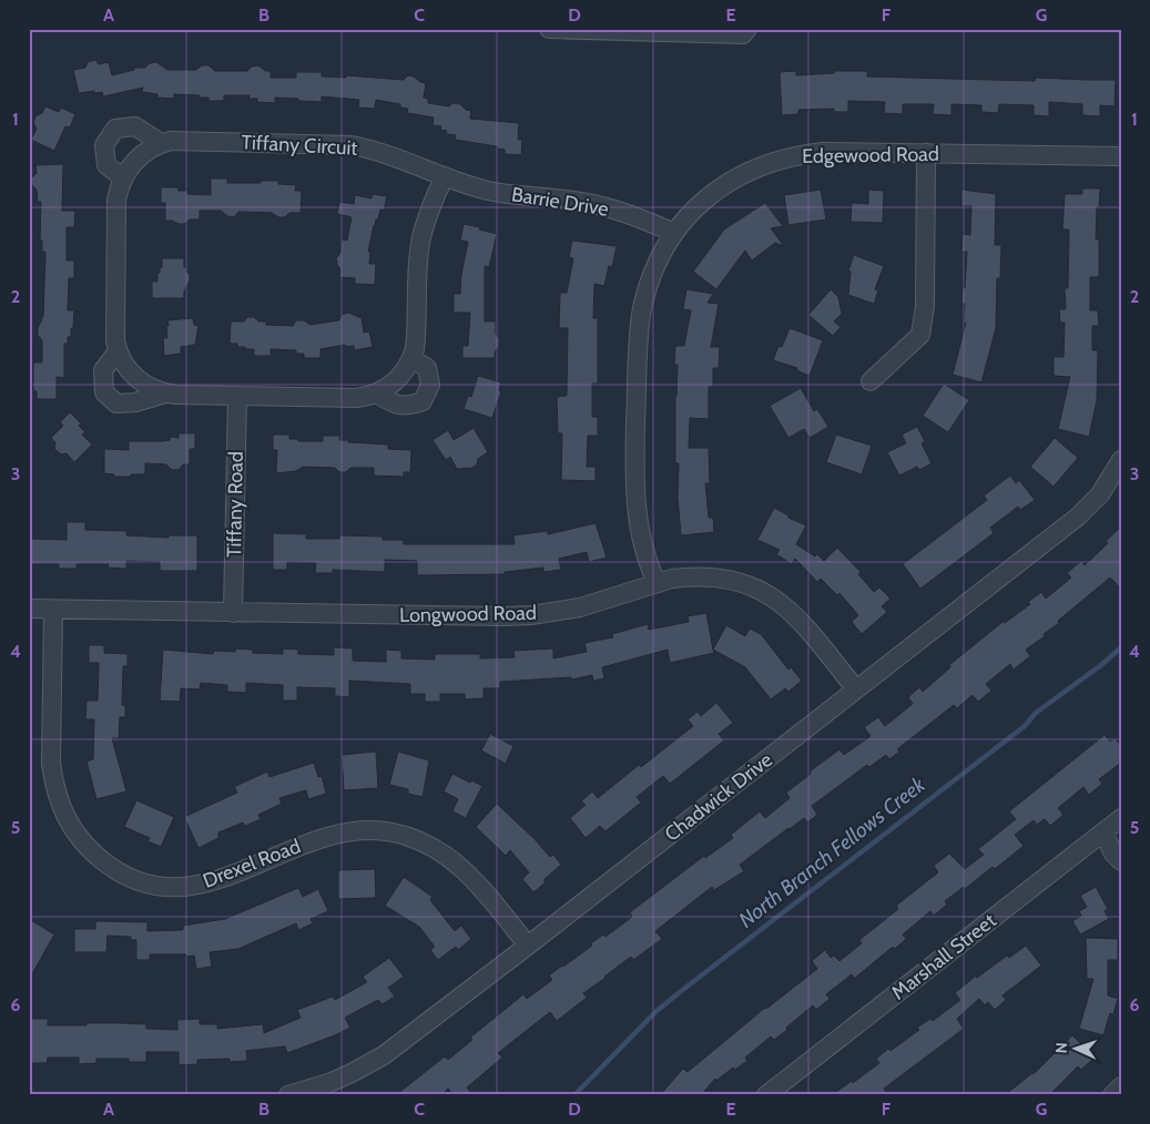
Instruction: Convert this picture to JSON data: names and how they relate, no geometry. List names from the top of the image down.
{
  "streets": {
    "street": [
      "Tiffany Circuit",
      "Edgewood Road",
      "Barrie Drive",
      "Tiffany Road",
      "Longwood Road",
      "Chadwick Drive",
      "Drexel Road",
      "Marshall Street"
    ]
  },
  "crossings": [
    ["Tiffany Circuit", "Barrie Drive"],
    ["Tiffany Circuit", "Tiffany Road"],
    ["Edgewood Road", "Barrie Drive"],
    ["Edgewood Road", "Longwood Road"],
    ["Tiffany Road", "Longwood Road"],
    ["Longwood Road", "Chadwick Drive"],
    ["Longwood Road", "Drexel Road"],
    ["Chadwick Drive", "Drexel Road"]
  ],
  "water": ["North Branch Fellows Creek"],
  "north": "left",
  "grid": {
    "columns": [
      "A",
      "B",
      "C",
      "D",
      "E",
      "F",
      "G"
    ],
    "rows": [
      "1",
      "2",
      "3",
      "4",
      "5",
      "6"
    ]
  }
}
